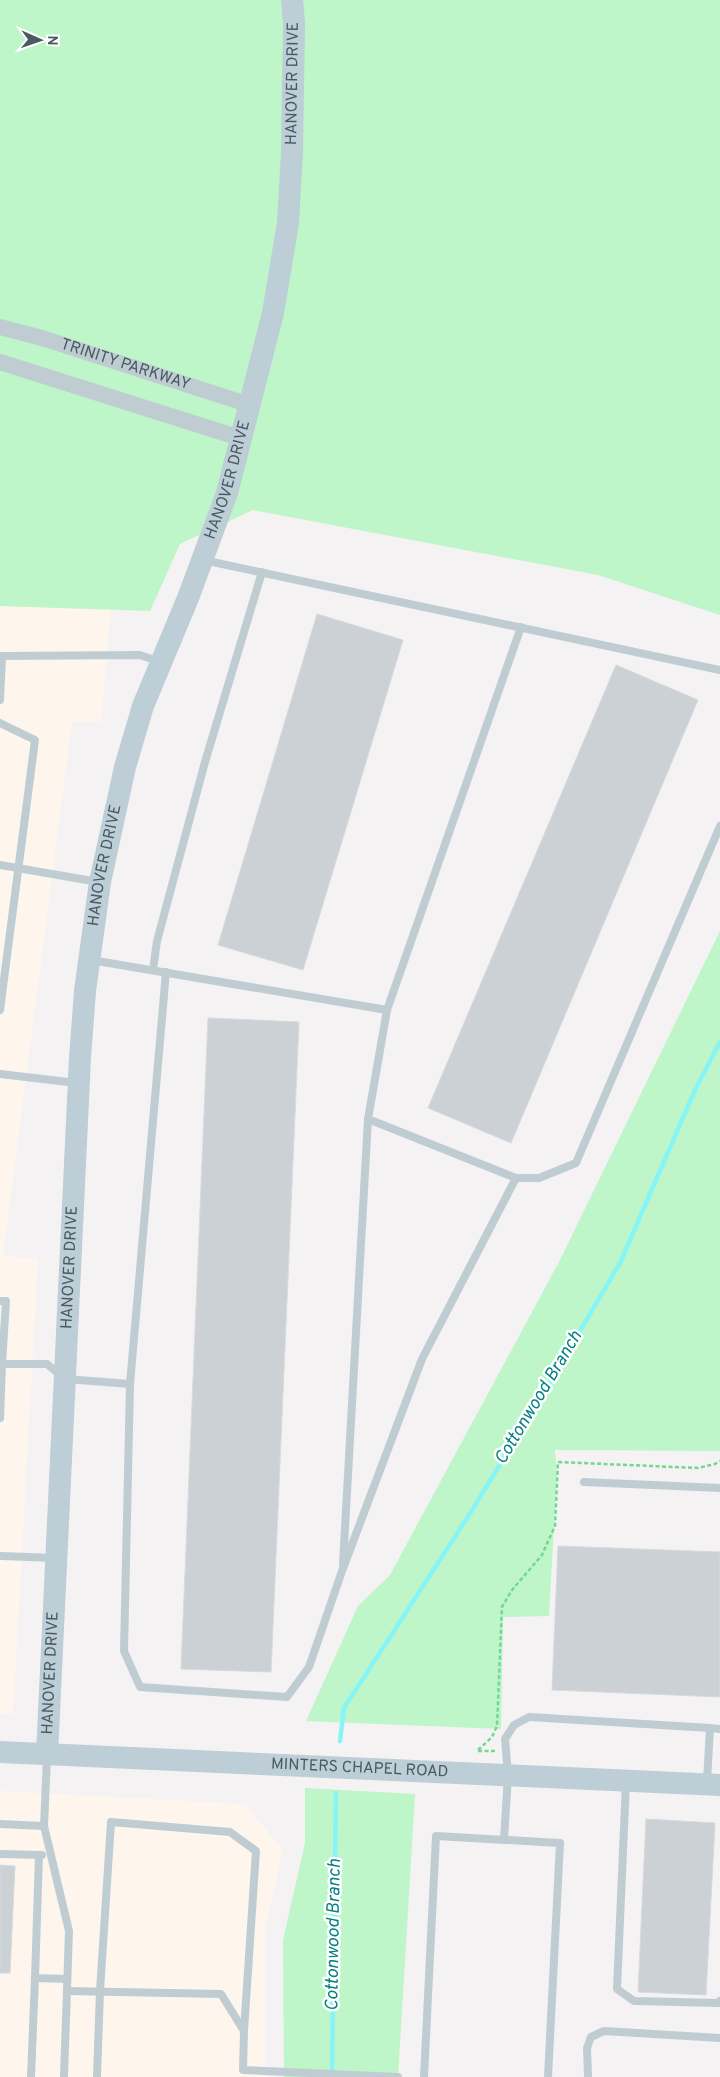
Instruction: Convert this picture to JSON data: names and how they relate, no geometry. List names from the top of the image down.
{
  "streets": {
    "street": ["HANOVER DRIVE", "TRINITY PARKWAY", "MINTERS CHAPEL ROAD"]
  },
  "crossings": [
    ["HANOVER DRIVE", "TRINITY PARKWAY"],
    ["HANOVER DRIVE", "MINTERS CHAPEL ROAD"]
  ],
  "water": ["Cottonwood Branch"],
  "north": "right"
}
